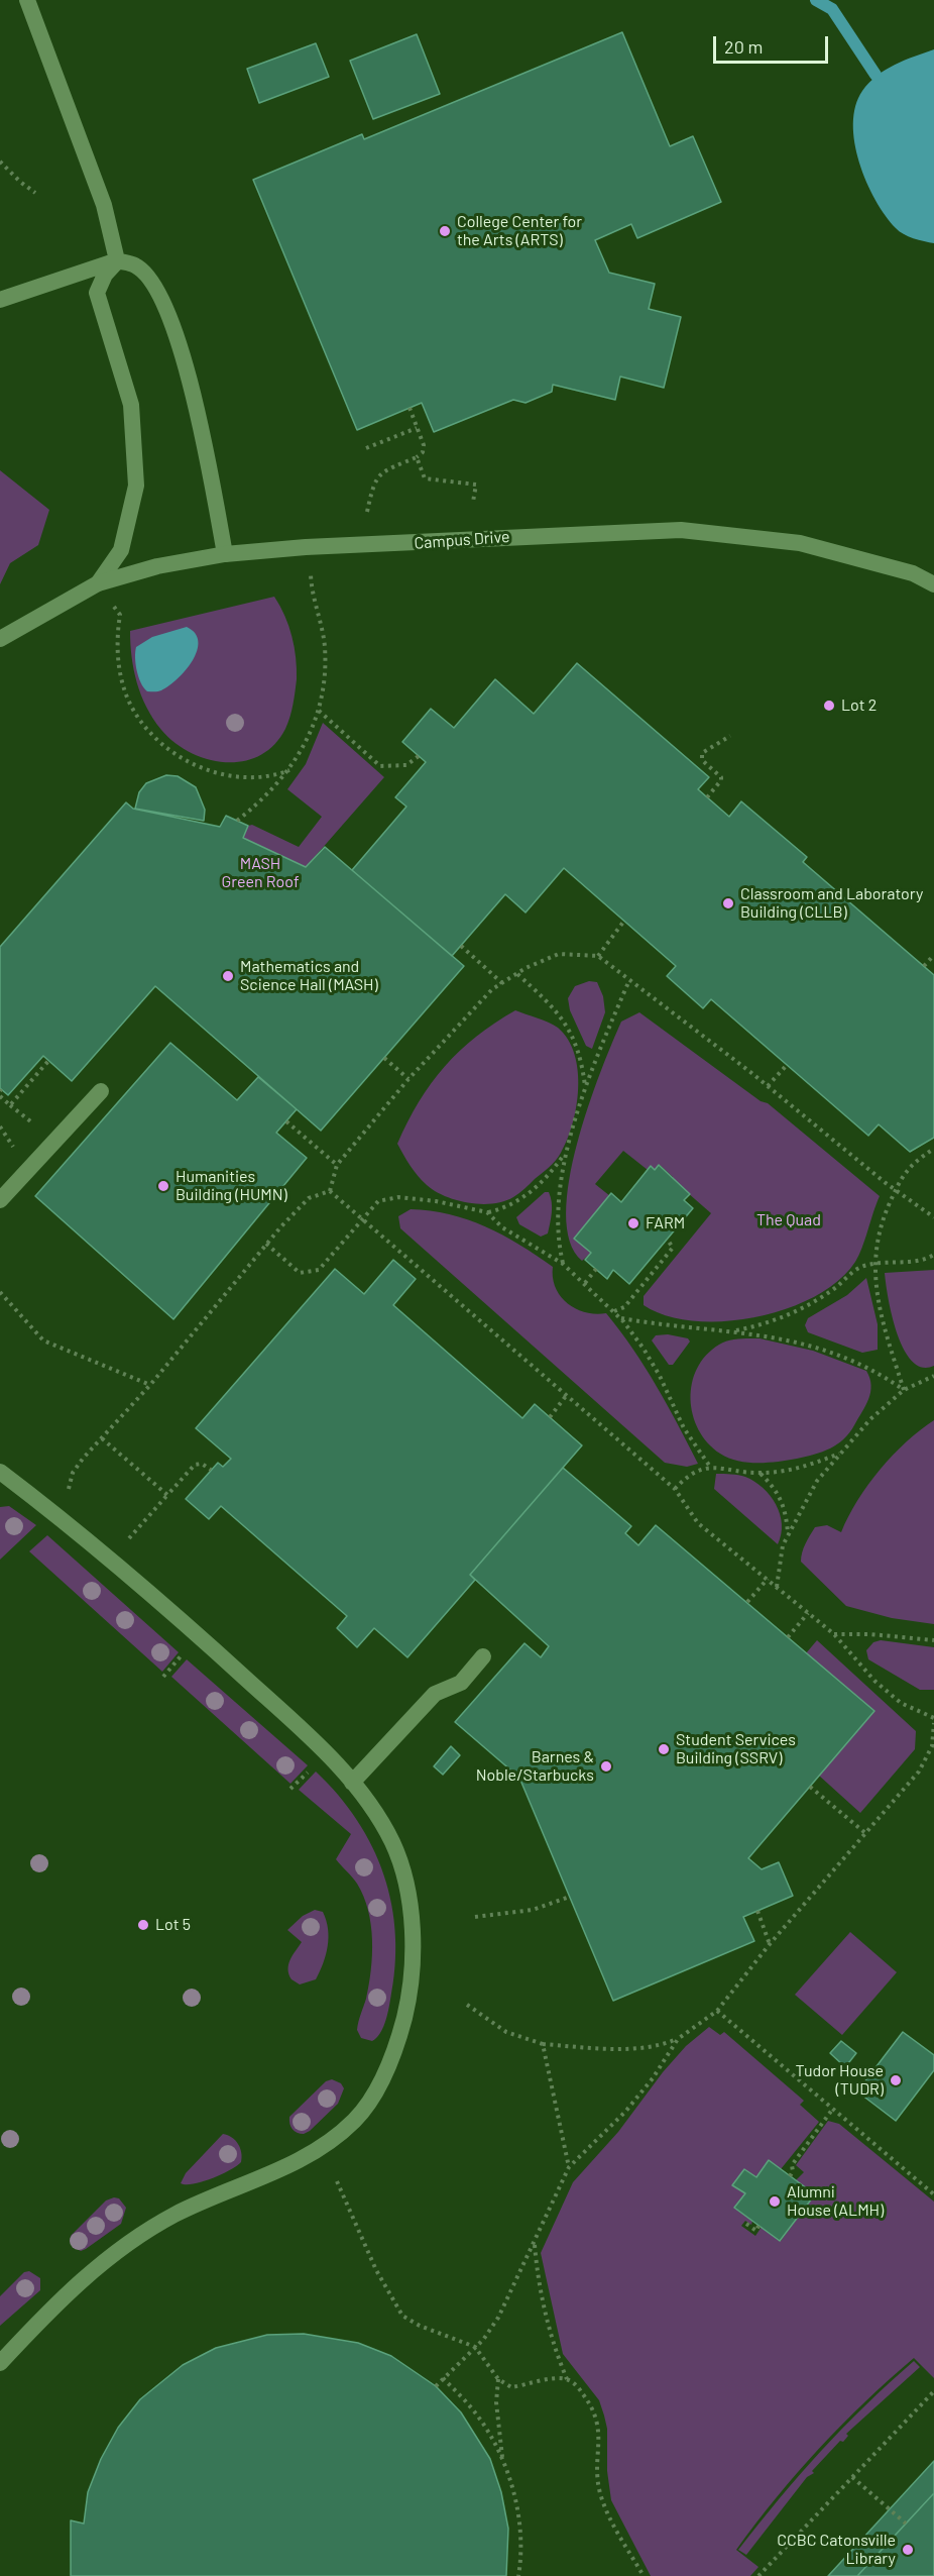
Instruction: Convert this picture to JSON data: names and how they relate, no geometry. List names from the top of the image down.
{
  "streets": {
    "street": ["Campus Drive"]
  },
  "parks": ["MASH Green Roof", "The Quad"],
  "places": [
    "College Center for the Arts (ARTS)",
    "Lot 2",
    "Classroom and Laboratory Building (CLLB)",
    "Mathematics and Science Hall (MASH)",
    "Humanities Building (HUMN)",
    "FARM",
    "Student Services Building (SSRV)",
    "Barnes & Noble/Starbucks",
    "Lot 5",
    "Tudor House (TUDR)",
    "Alumni House (ALMH)",
    "CCBC Catonsville Library"
  ],
  "scale_bar": "20 m"
}
